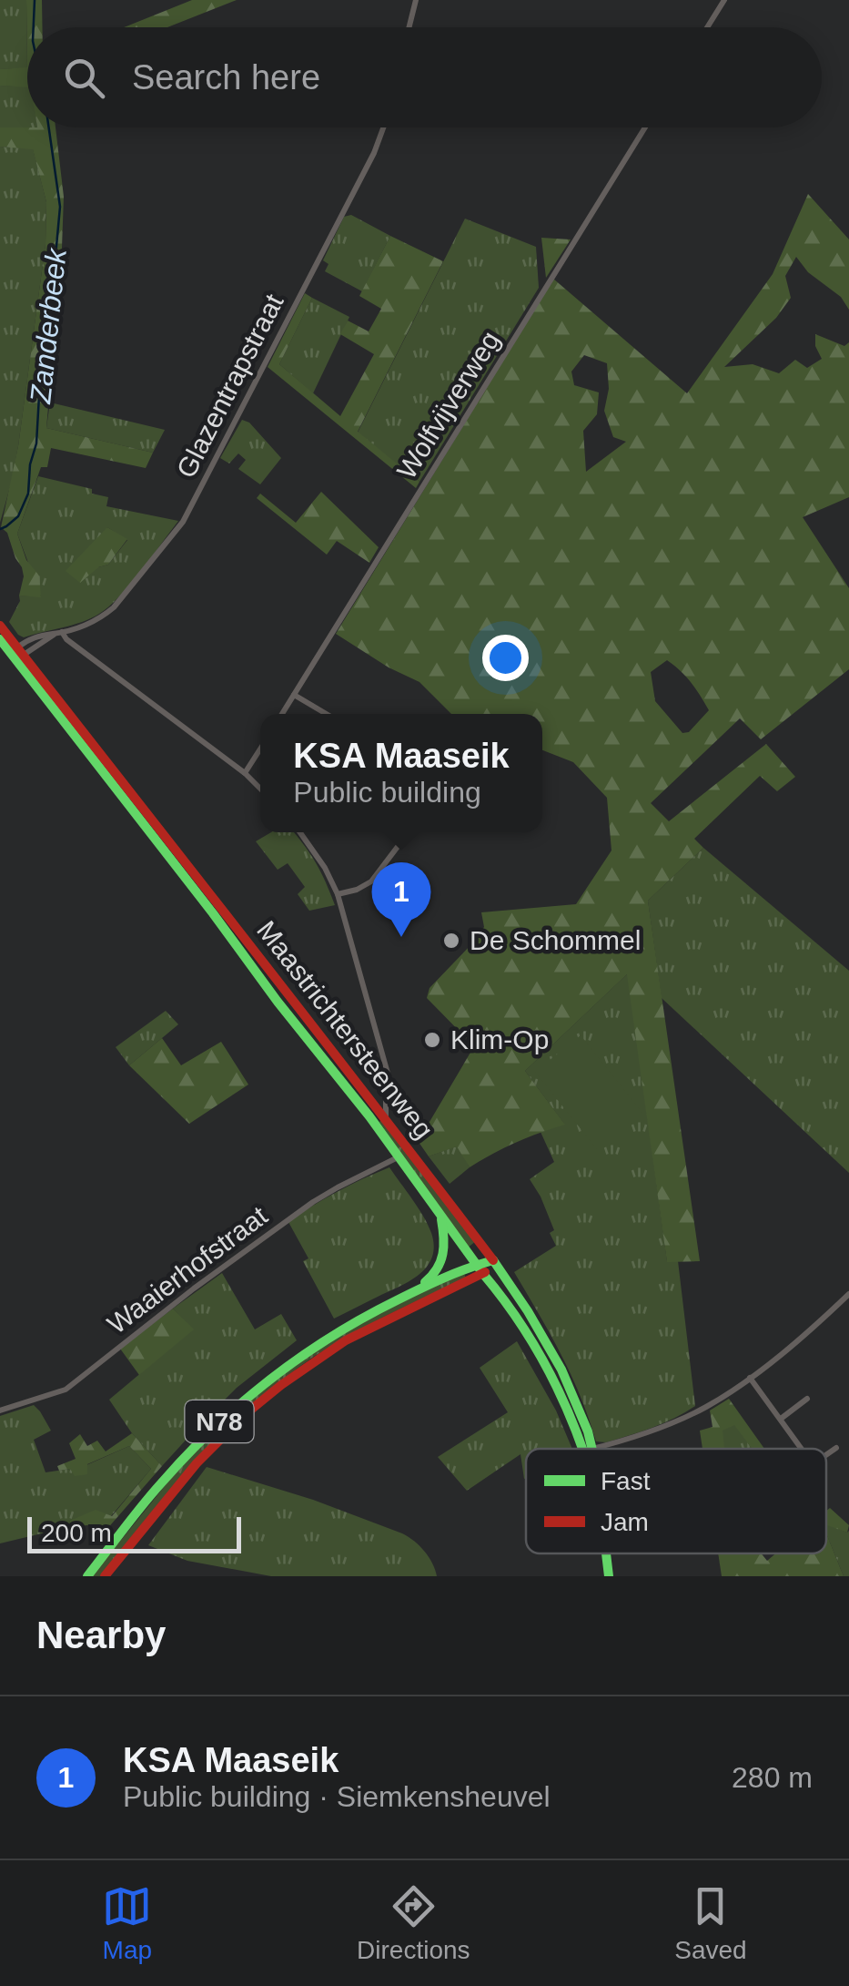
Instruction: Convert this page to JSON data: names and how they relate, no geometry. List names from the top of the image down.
{
  "streets": {
    "main road": ["Maastrichtersteenweg", "N78"],
    "street": ["Glazentrapstraat", "Wolfvijverweg", "Waaierhofstraat"]
  },
  "crossings": [
    ["Glazentrapstraat", "Maastrichtersteenweg"],
    ["Maastrichtersteenweg", "Waaierhofstraat"],
    ["Maastrichtersteenweg", "N78"]
  ],
  "water": ["Zanderbeek"],
  "places": ["De Schommel", "Klim-Op"],
  "legend": ["Fast", "Jam"],
  "scale_bar": "200 m",
  "page": {
    "search": "Search here",
    "popup": ["KSA Maaseik", "Public building"],
    "pins": "1",
    "scale": "200 m",
    "heading": "Nearby",
    "list": [
      {
        "mark": "1",
        "name": "KSA Maaseik",
        "note": "Public building · Siemkensheuvel",
        "value": "280 m"
      }
    ],
    "nav": ["Map", "Directions", "Saved"]
  }
}
